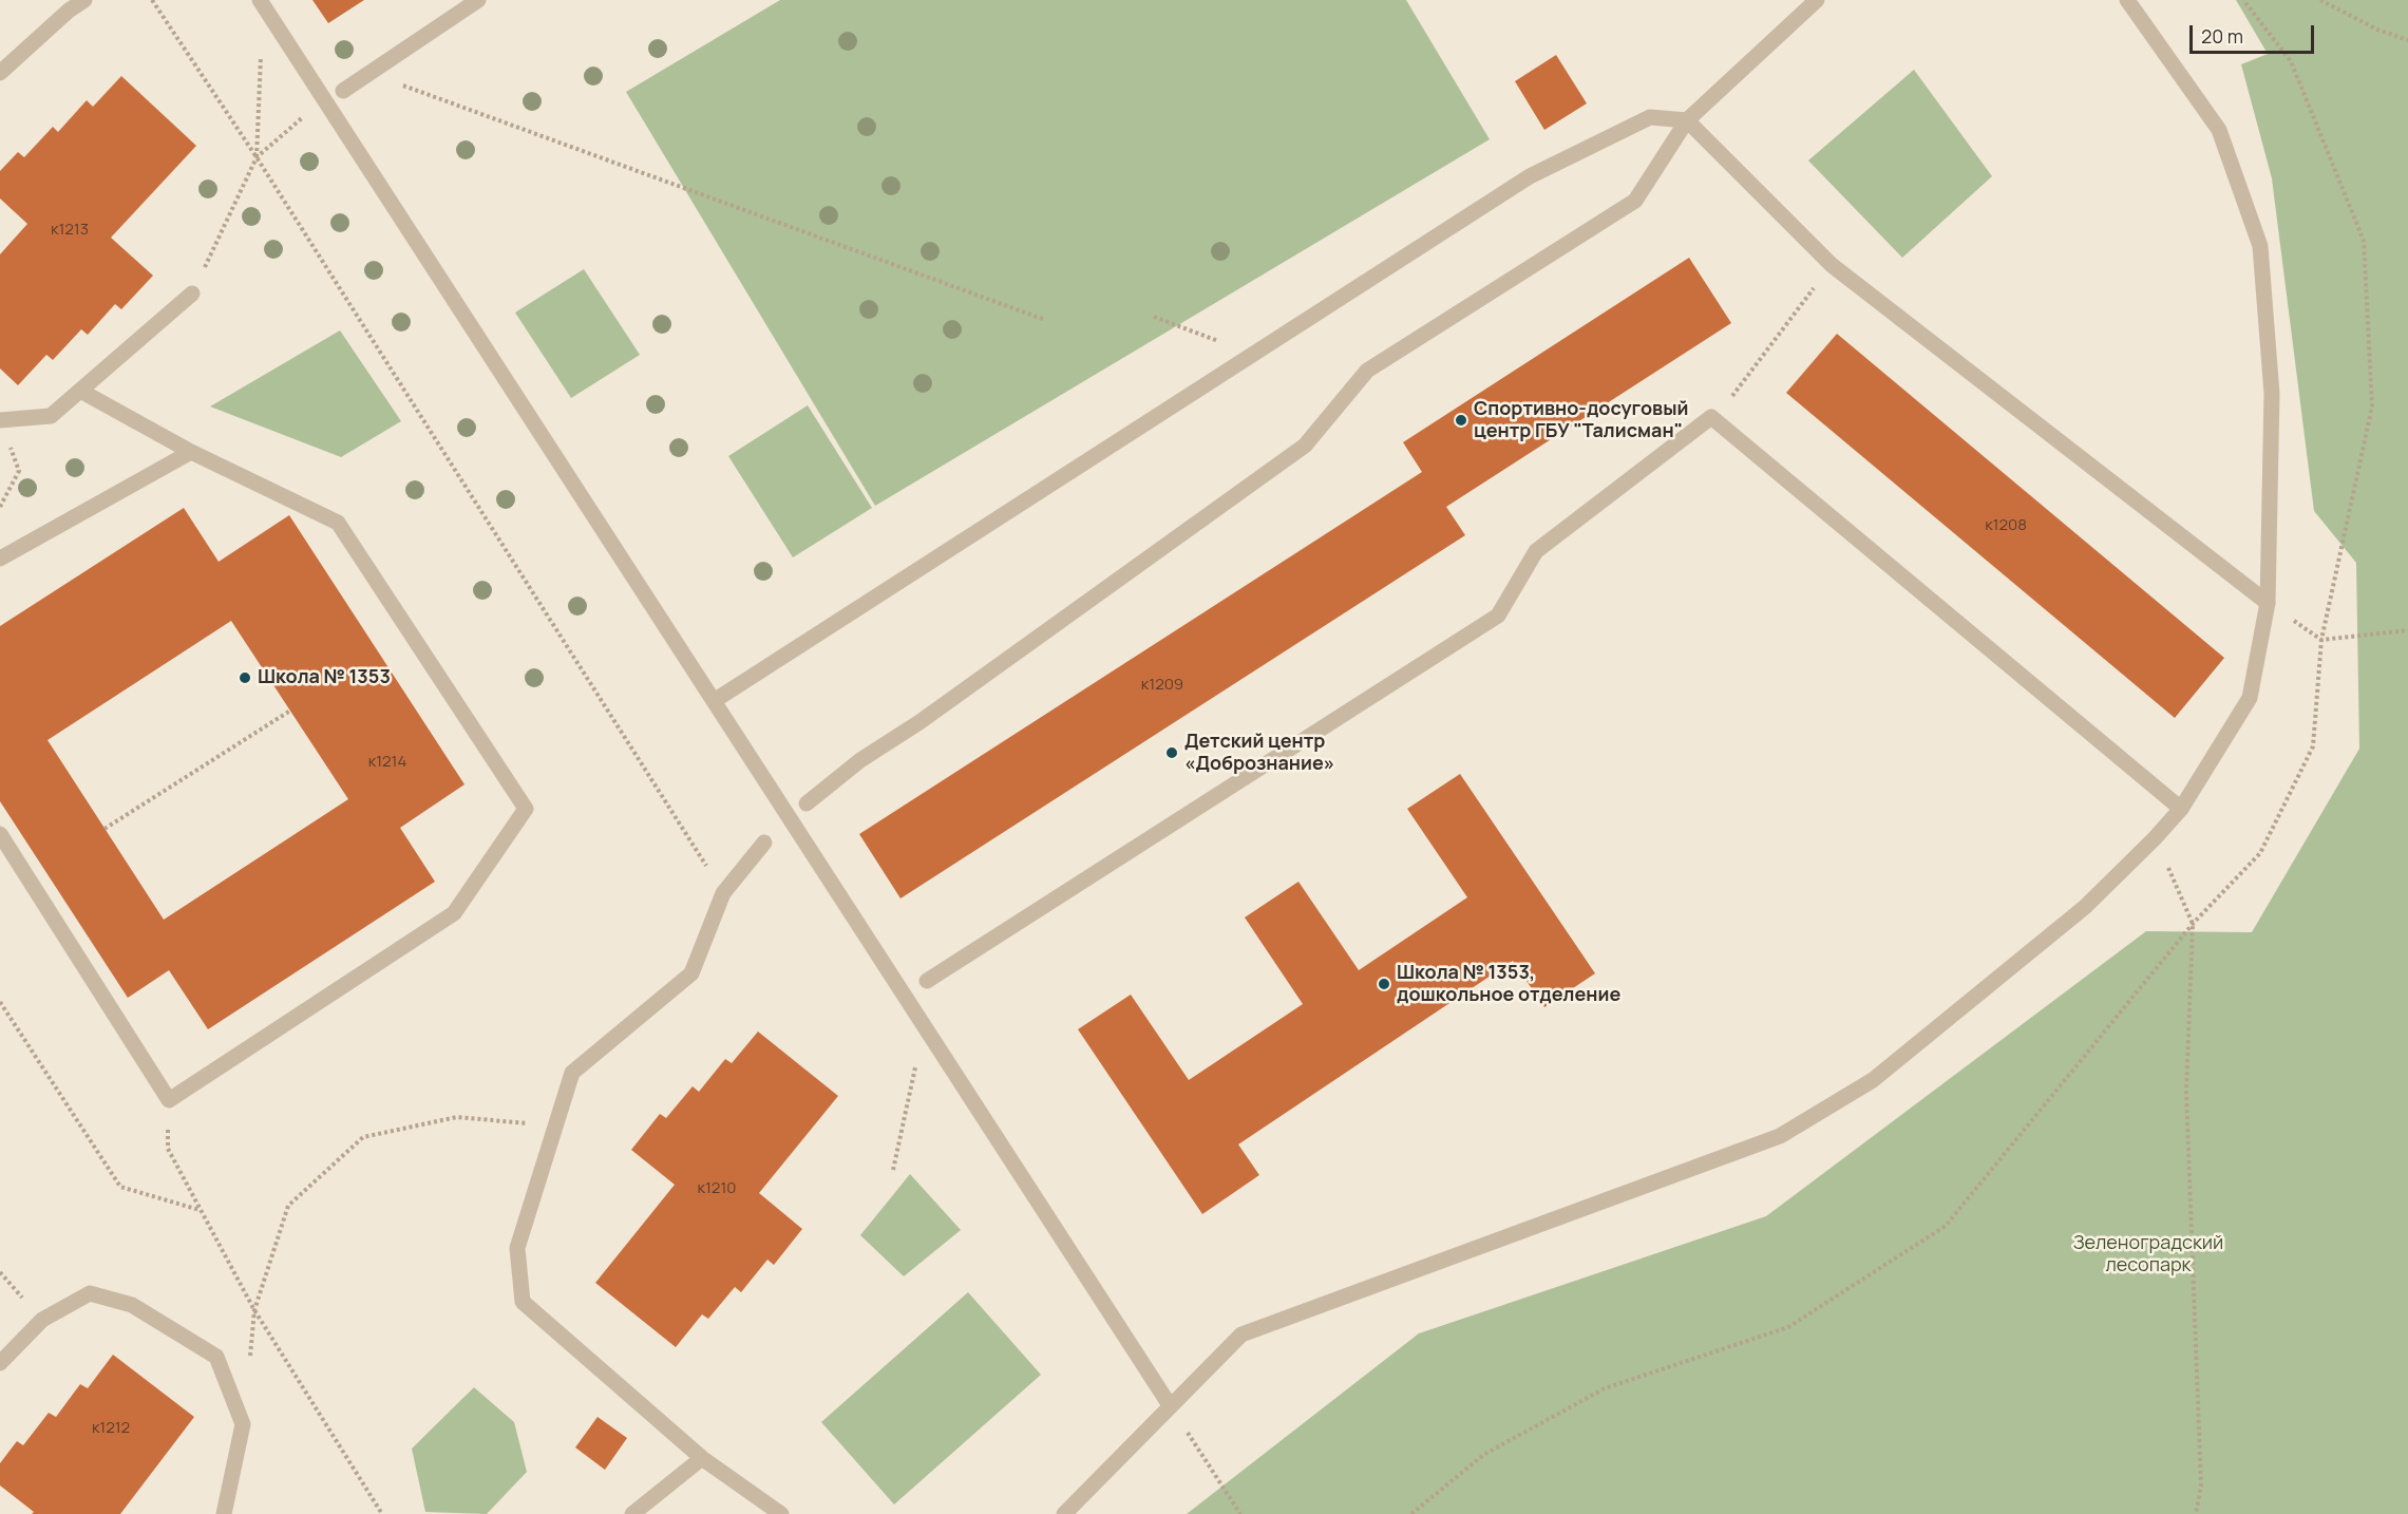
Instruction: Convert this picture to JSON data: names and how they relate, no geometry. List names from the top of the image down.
{
  "parks": ["Зеленоградский лесопарк"],
  "places": [
    "Спортивно-досуговый центр ГБУ \"Талисман\"",
    "Школа № 1353",
    "Детский центр «Добрознание»",
    "Школа № 1353, дошкольное отделение"
  ],
  "house_numbers": [
    "к1213",
    "к1208",
    "к1209",
    "к1214",
    "к1210",
    "к1212"
  ],
  "scale_bar": "20 m"
}
